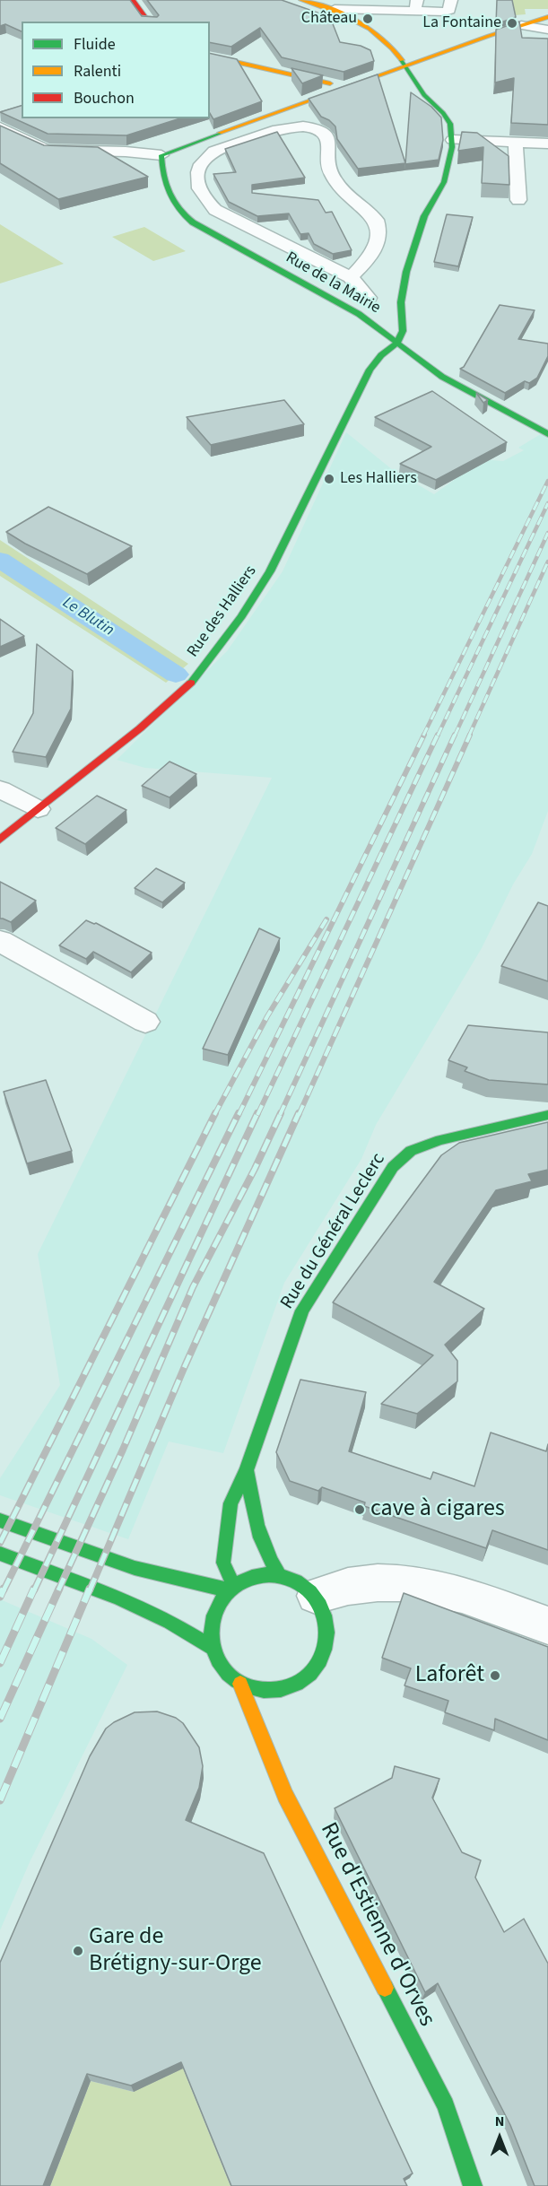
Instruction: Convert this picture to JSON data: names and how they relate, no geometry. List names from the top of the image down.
{
  "streets": {
    "main road": [
      "Rue de la Mairie",
      "Rue des Halliers",
      "Rue du Général Leclerc",
      "Rue d'Estienne d'Orves"
    ]
  },
  "crossings": [
    ["Rue de la Mairie", "Rue des Halliers"],
    ["Rue du Général Leclerc", "Rue d'Estienne d'Orves"]
  ],
  "water": ["Le Blutin"],
  "places": [
    "Château",
    "La Fontaine",
    "Les Halliers",
    "cave à cigares",
    "Laforêt",
    "Gare de Brétigny-sur-Orge"
  ],
  "legend": ["Fluide", "Ralenti", "Bouchon"],
  "north": "top"
}
